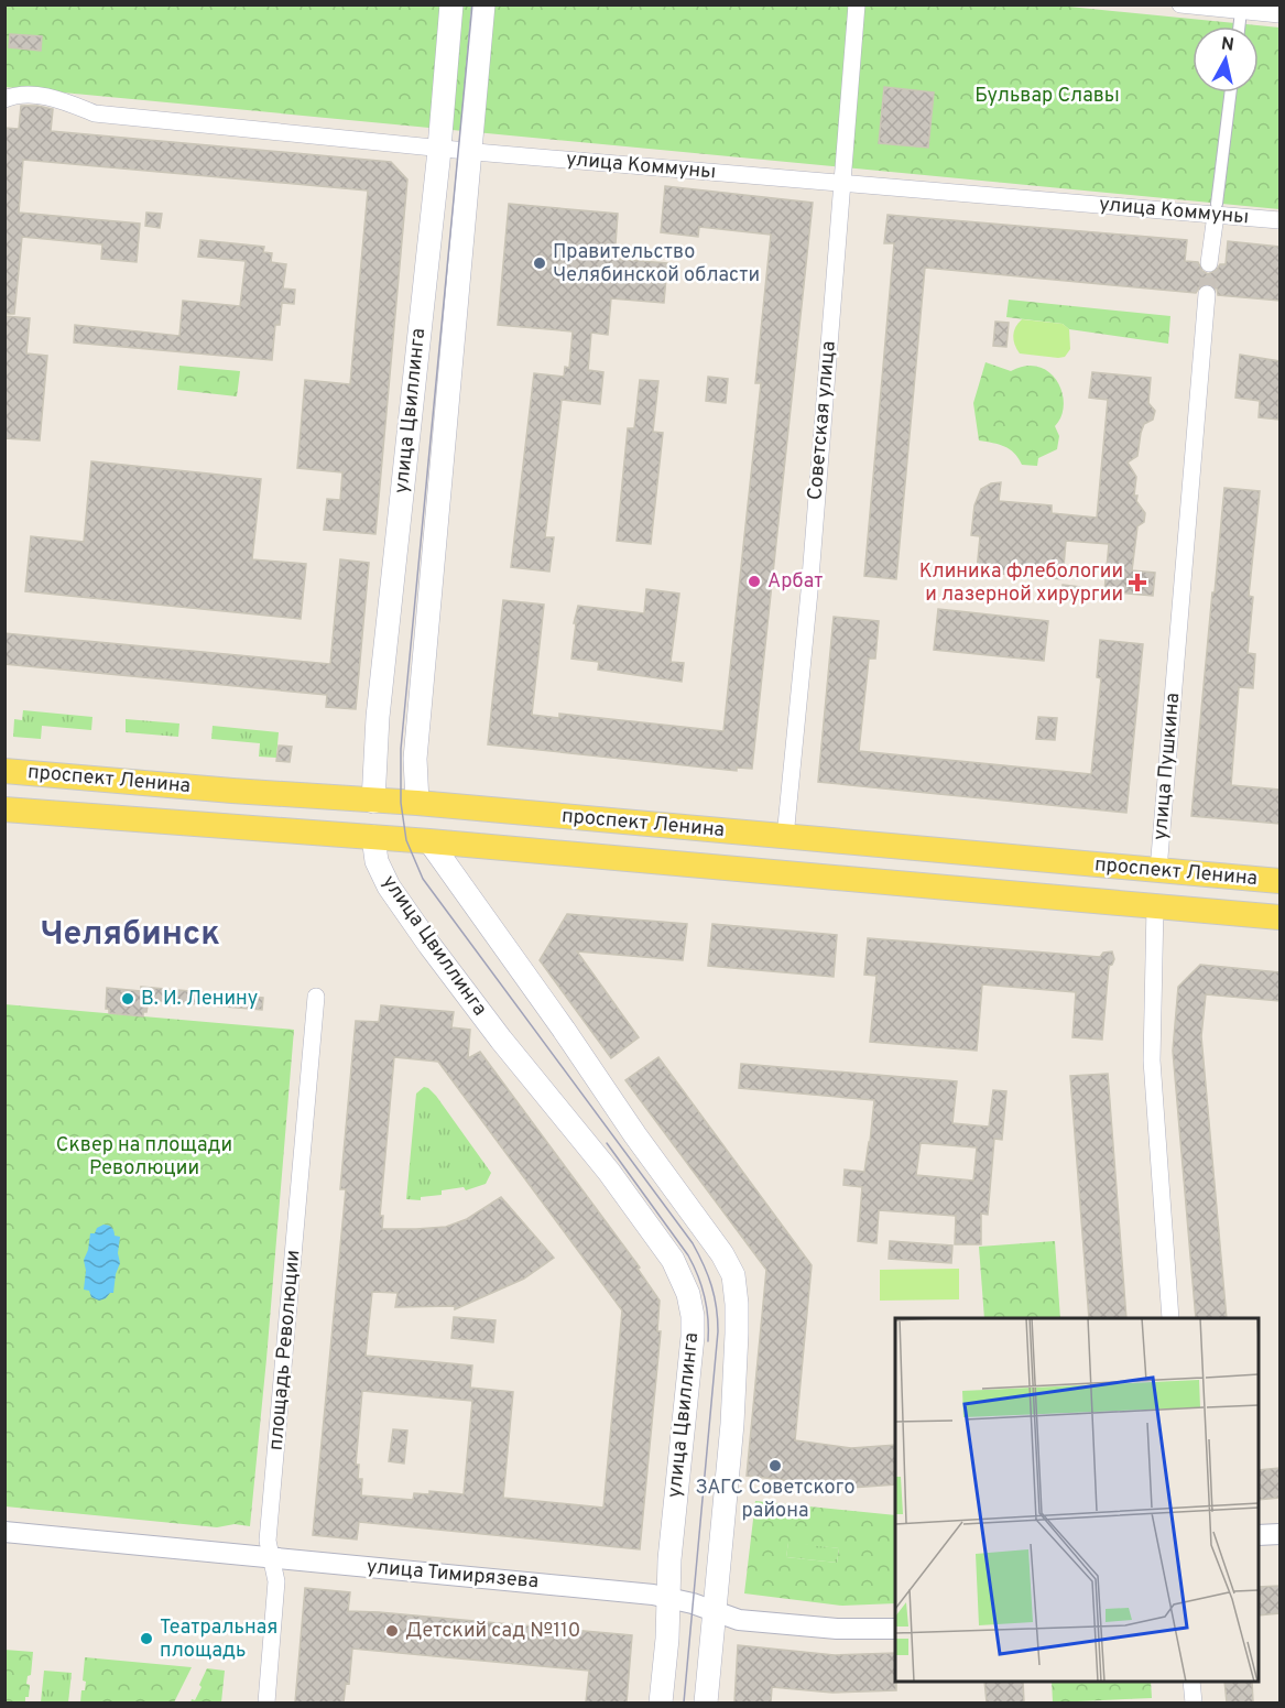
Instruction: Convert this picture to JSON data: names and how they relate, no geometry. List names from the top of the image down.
{
  "streets": {
    "main road": ["улица Цвиллинга", "улица Пушкина", "проспект Ленина"],
    "street": [
      "улица Коммуны",
      "Советская улица",
      "площадь Революции",
      "улица Тимирязева"
    ]
  },
  "crossings": [
    ["улица Коммуны", "улица Цвиллинга"],
    ["улица Коммуны", "Советская улица"],
    ["улица Цвиллинга", "проспект Ленина"],
    ["улица Цвиллинга", "улица Тимирязева"],
    ["Советская улица", "проспект Ленина"],
    ["улица Пушкина", "проспект Ленина"],
    ["площадь Революции", "улица Тимирязева"]
  ],
  "districts": ["Челябинск"],
  "parks": ["Бульвар Славы", "Сквер на площади Революции"],
  "places": {
    "other": [
      "Правительство Челябинской области",
      "Арбат",
      "В. И. Ленину",
      "ЗАГС Советского района",
      "Детский сад №110",
      "Театральная площадь"
    ],
    "health": ["Клиника флебологии и лазерной хирургии"]
  },
  "north": "top"
}
